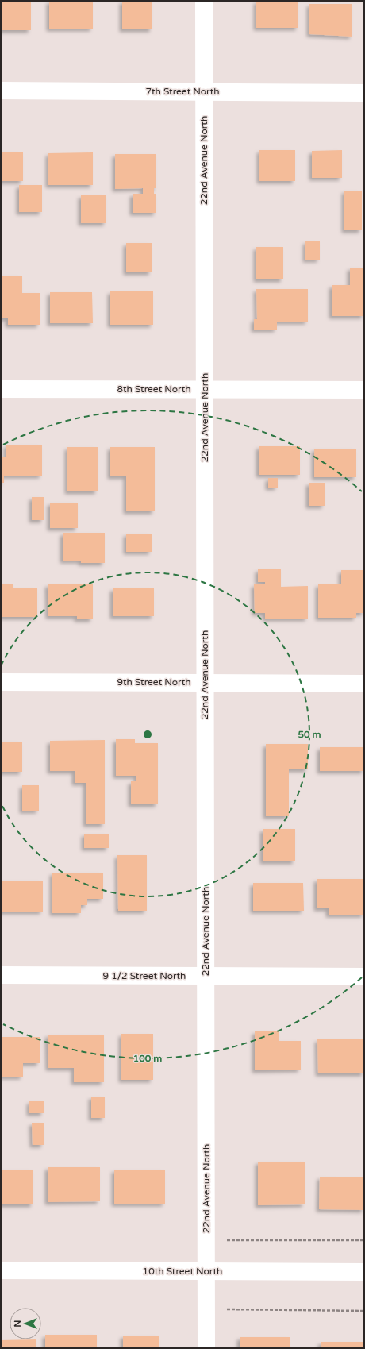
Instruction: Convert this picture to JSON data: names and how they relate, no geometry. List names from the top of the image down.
{
  "streets": {
    "street": [
      "7th Street North",
      "22nd Avenue North",
      "8th Street North",
      "9th Street North",
      "9 1/2 Street North",
      "10th Street North"
    ]
  },
  "crossings": [
    ["7th Street North", "22nd Avenue North"],
    ["22nd Avenue North", "8th Street North"],
    ["22nd Avenue North", "9th Street North"],
    ["22nd Avenue North", "9 1/2 Street North"],
    ["22nd Avenue North", "10th Street North"]
  ],
  "north": "left",
  "rings": ["50 m", "100 m"]
}
